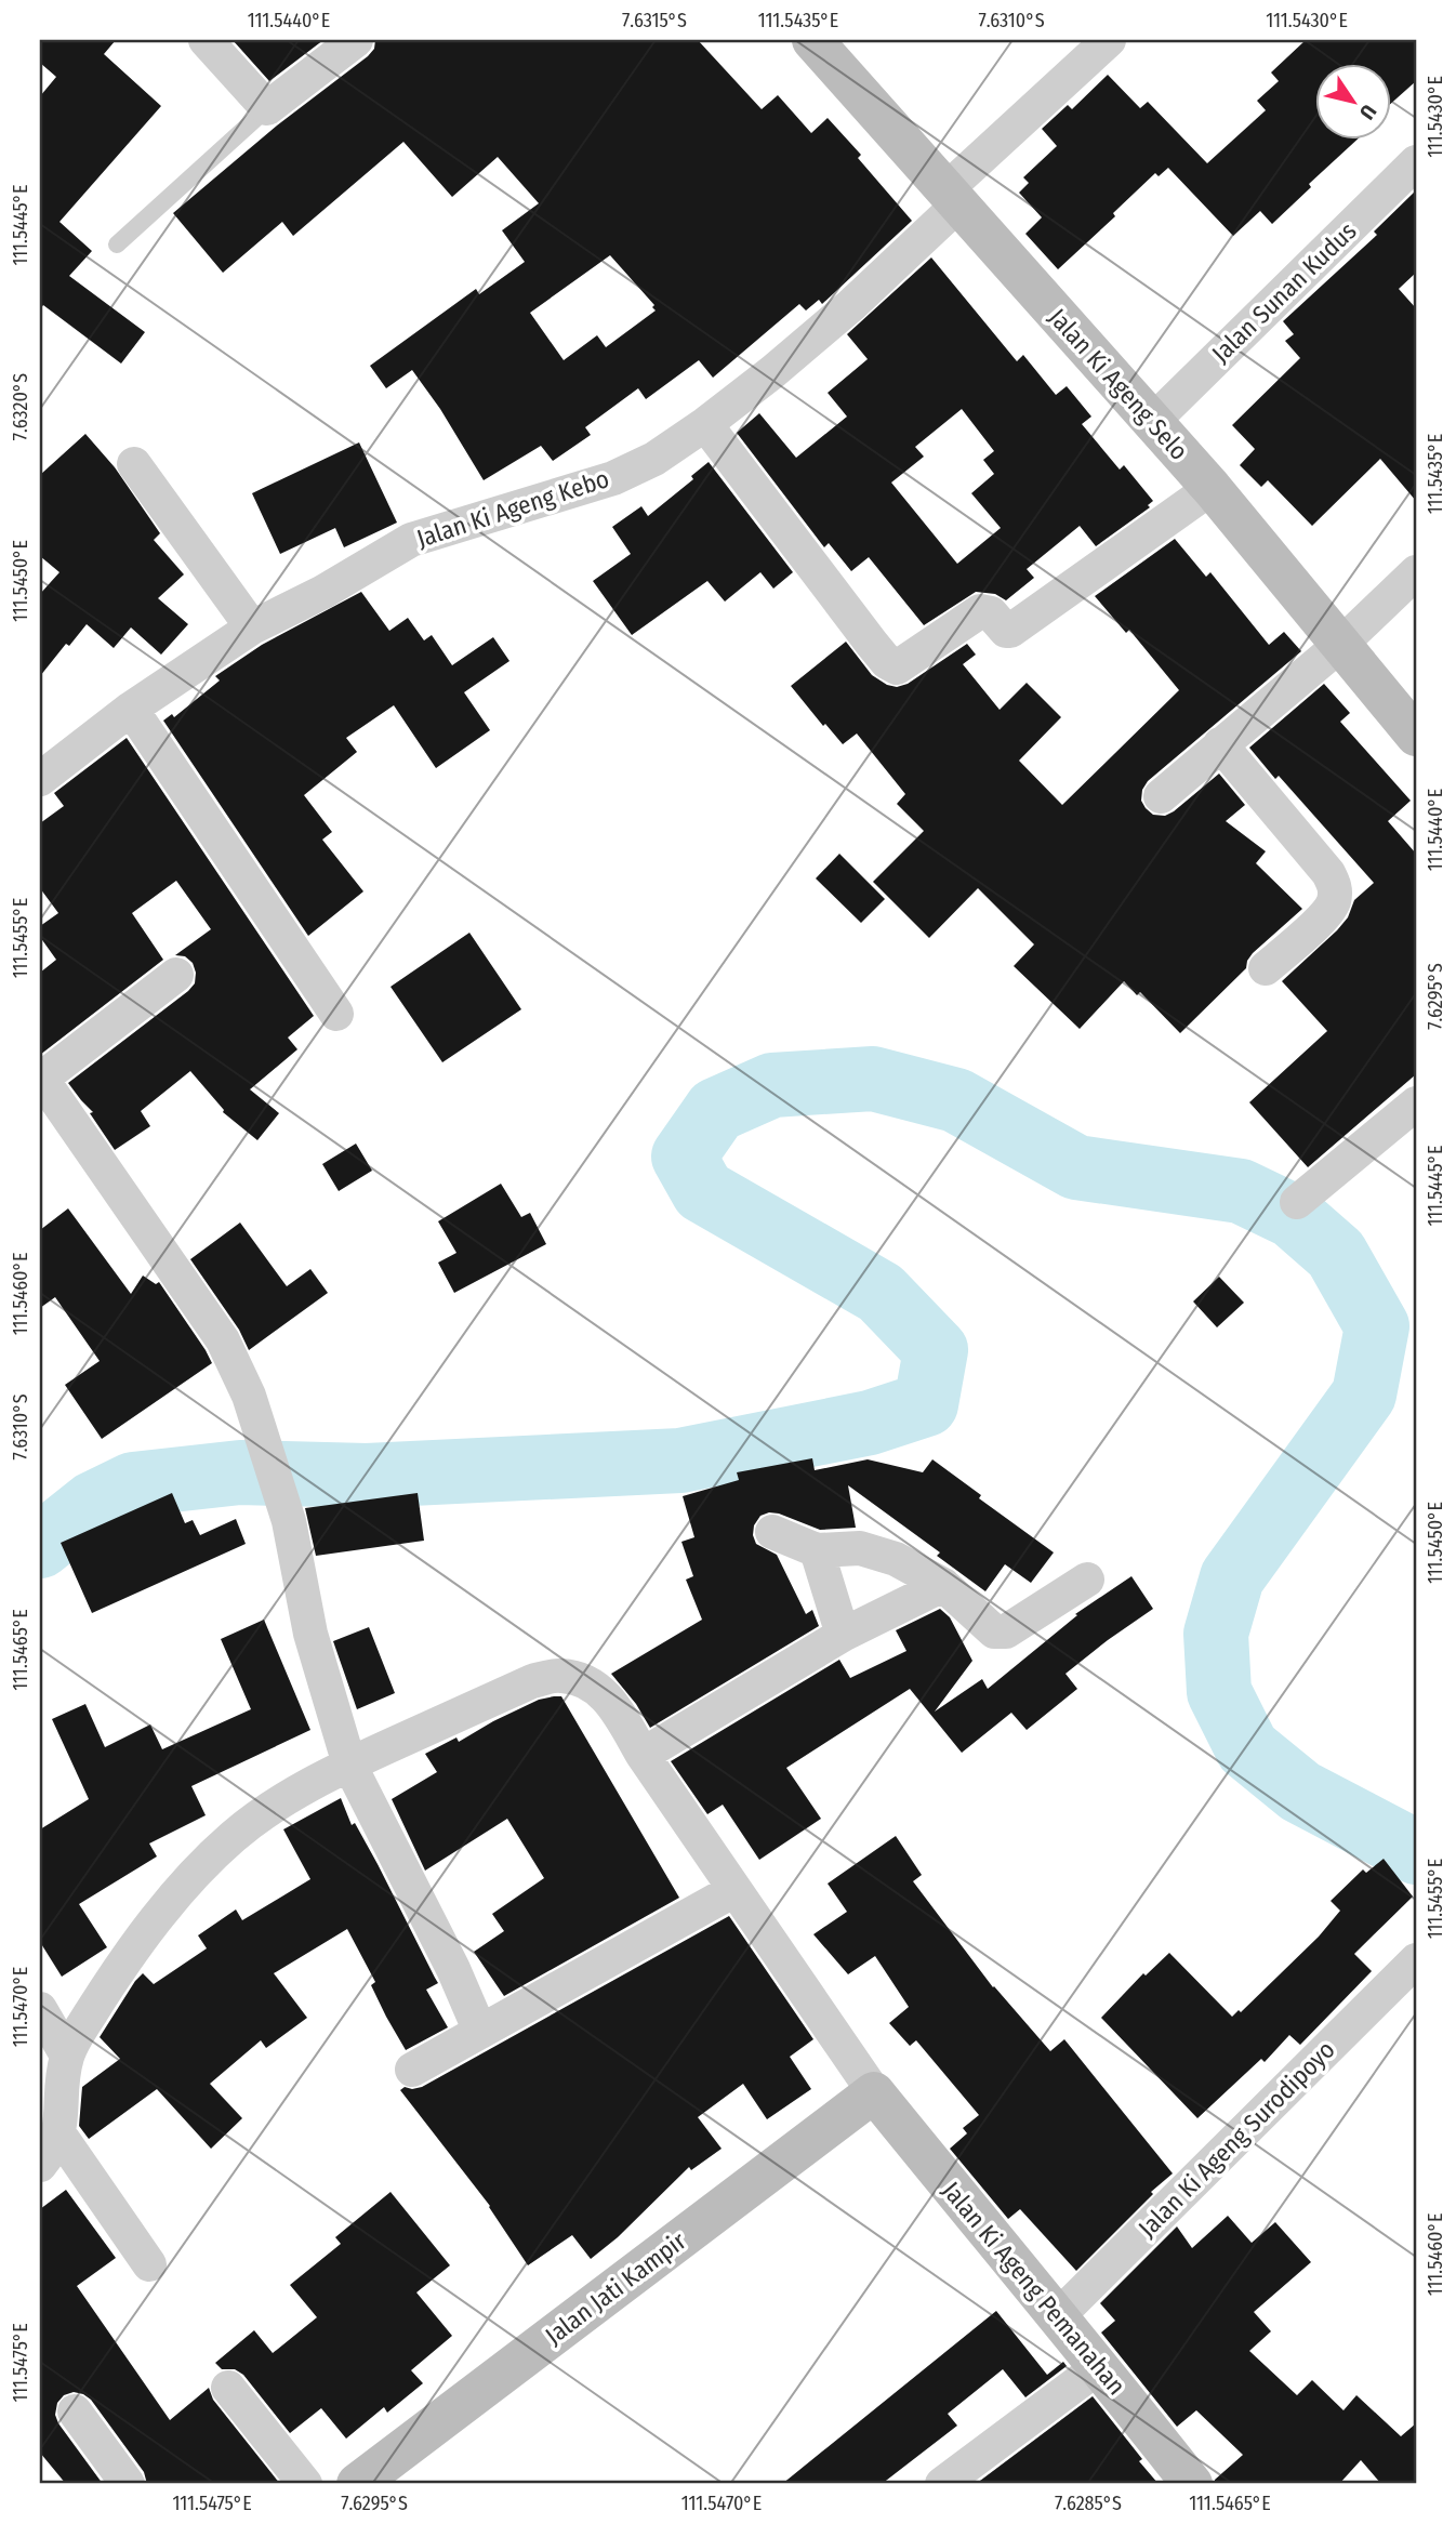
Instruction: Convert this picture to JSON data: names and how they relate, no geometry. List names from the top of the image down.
{
  "streets": {
    "street": [
      "Jalan Sunan Kudus",
      "Jalan Ki Ageng Selo",
      "Jalan Ki Ageng Kebo",
      "Jalan Ki Ageng Surodipoyo",
      "Jalan Jati Kampir",
      "Jalan Ki Ageng Pemanahan"
    ]
  },
  "crossings": [
    ["Jalan Sunan Kudus", "Jalan Ki Ageng Selo"],
    ["Jalan Ki Ageng Selo", "Jalan Ki Ageng Kebo"],
    ["Jalan Ki Ageng Surodipoyo", "Jalan Ki Ageng Pemanahan"],
    ["Jalan Jati Kampir", "Jalan Ki Ageng Pemanahan"]
  ],
  "north": "bottom right",
  "coordinates": [
    "111.5440°E",
    "7.6315°S",
    "111.5435°E",
    "7.6310°S",
    "111.5430°E",
    "111.5445°E",
    "7.6320°S",
    "111.5450°E",
    "111.5455°E",
    "7.6295°S",
    "111.5460°E",
    "111.5465°E",
    "111.5470°E",
    "111.5475°E",
    "7.6285°S"
  ]
}
